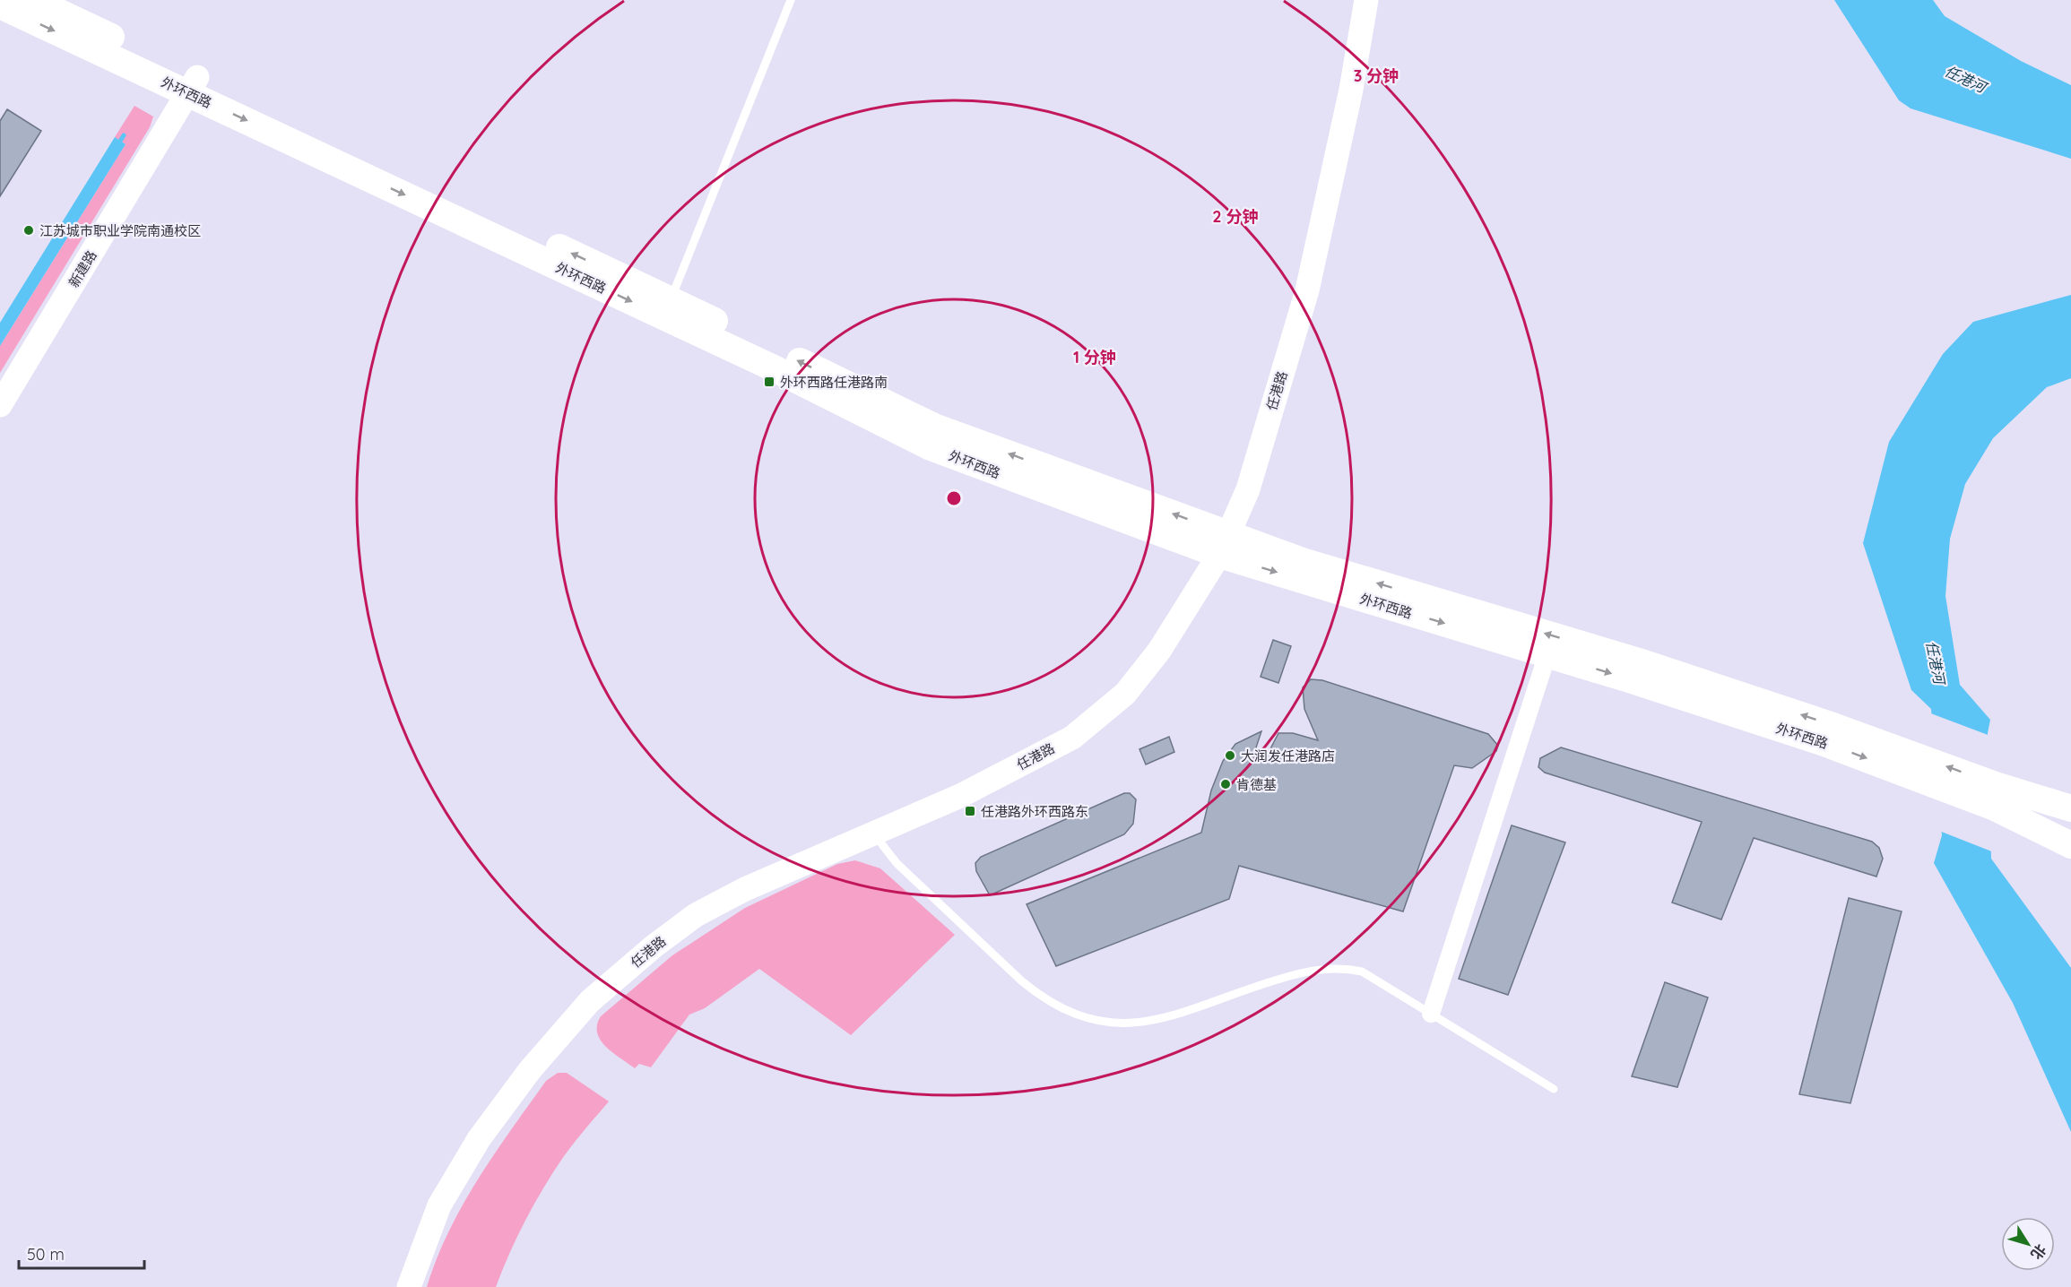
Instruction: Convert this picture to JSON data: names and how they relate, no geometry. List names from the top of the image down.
{
  "streets": {
    "main road": ["外环西路"],
    "street": ["新建路", "任港路"]
  },
  "crossings": [
    ["外环西路", "新建路"],
    ["外环西路", "任港路"]
  ],
  "water": ["任港河"],
  "places": {
    "other": ["江苏城市职业学院南通校区", "大润发任港路店", "肯德基"],
    "transit": ["外环西路任港路南", "任港路外环西路东"]
  },
  "scale_bar": "50 m",
  "north": "bottom right",
  "rings": ["3 分钟", "2 分钟", "1 分钟"]
}
